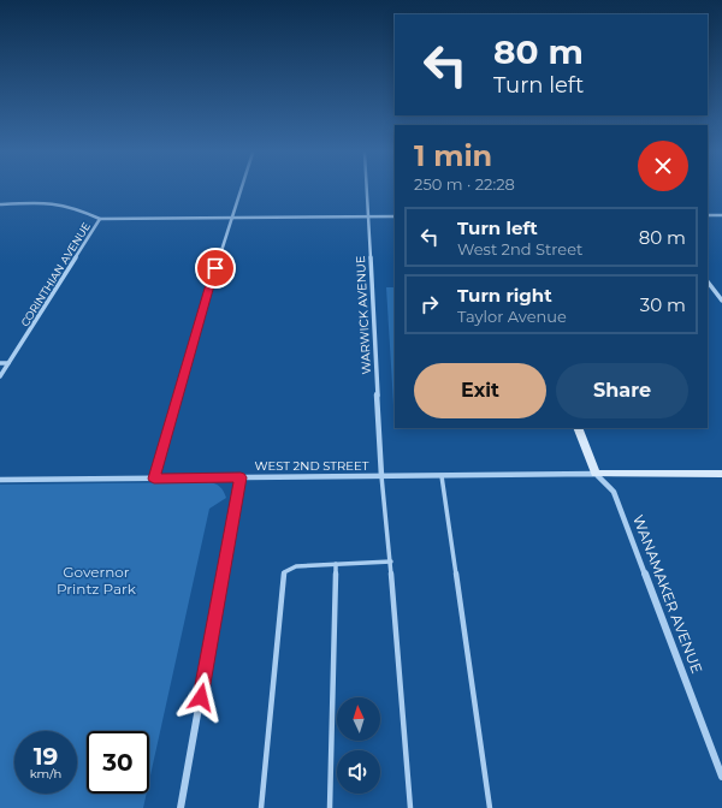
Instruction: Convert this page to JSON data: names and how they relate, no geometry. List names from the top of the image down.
{
  "streets": {
    "street": [
      "CORINTHIAN AVENUE",
      "WARWICK AVENUE",
      "WEST 2ND STREET",
      "WANAMAKER AVENUE"
    ]
  },
  "crossings": [
    ["WARWICK AVENUE", "WEST 2ND STREET"],
    ["WEST 2ND STREET", "WANAMAKER AVENUE"]
  ],
  "parks": ["Governor Printz Park"],
  "north": "top",
  "page": {
    "turn": ["80 m", "Turn left"],
    "heading": ["1 min", "250 m · 22:28"],
    "list": [
      {
        "name": "Turn left",
        "note": "West 2nd Street",
        "value": "80 m"
      },
      {
        "name": "Turn right",
        "note": "Taylor Avenue",
        "value": "30 m"
      }
    ],
    "buttons": ["Exit", "Share"],
    "speed": "19 km/h",
    "limit": "30"
  }
}
